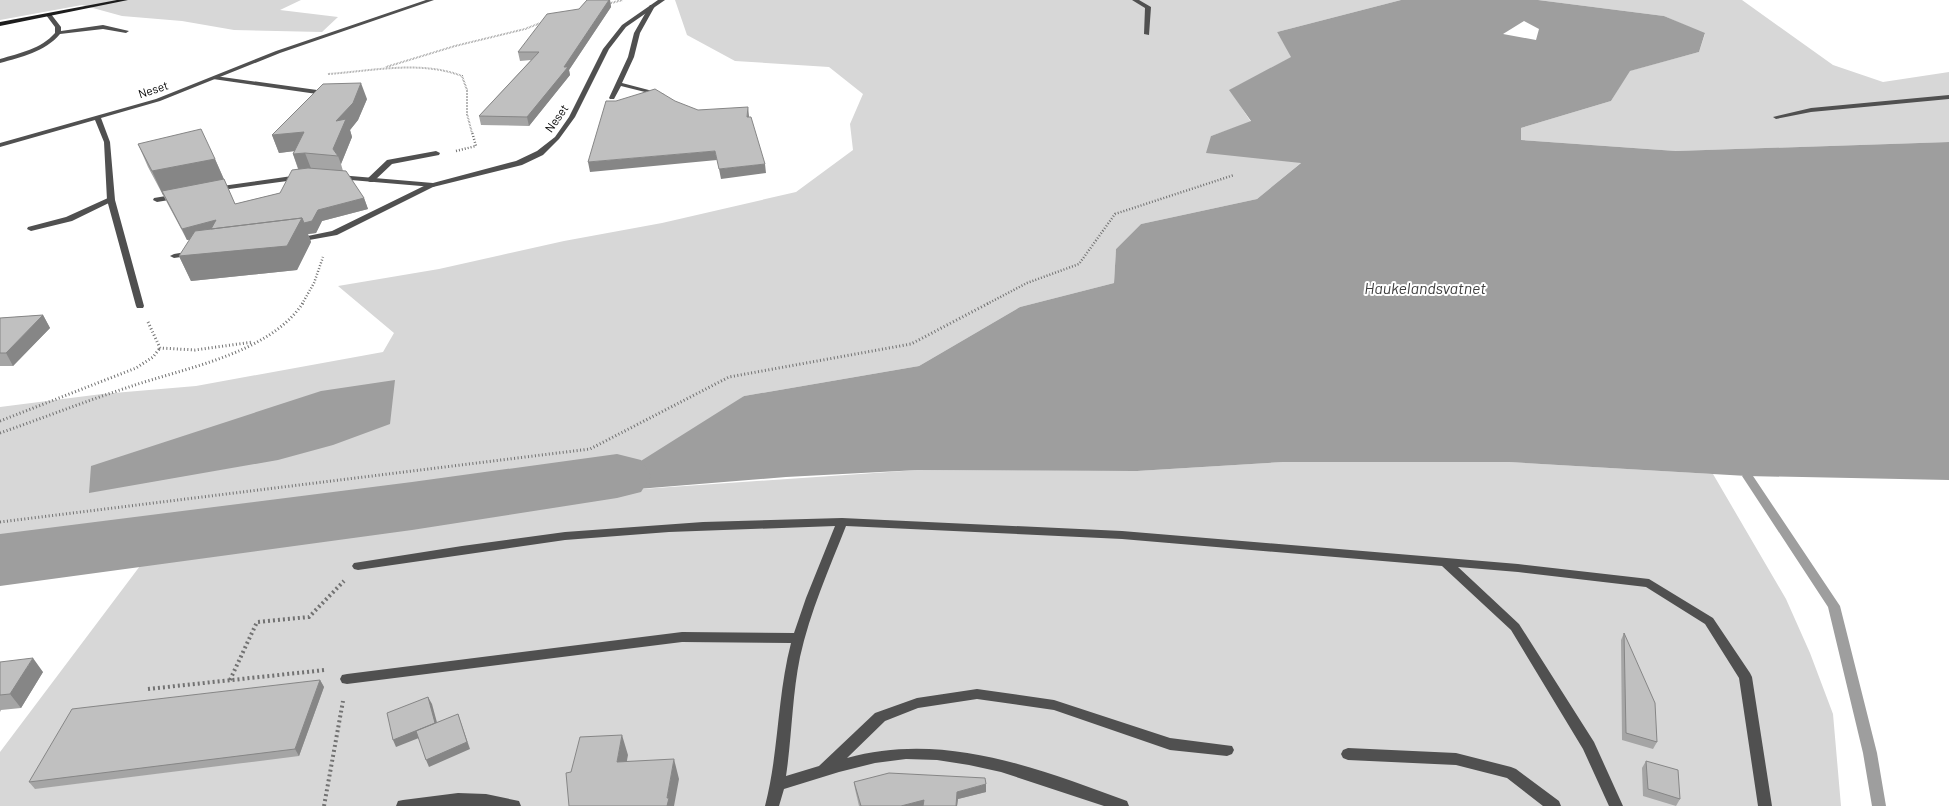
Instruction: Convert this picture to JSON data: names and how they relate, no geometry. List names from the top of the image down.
{
  "streets": {
    "street": ["Neset"]
  },
  "water": ["Haukelandsvatnet"]
}
